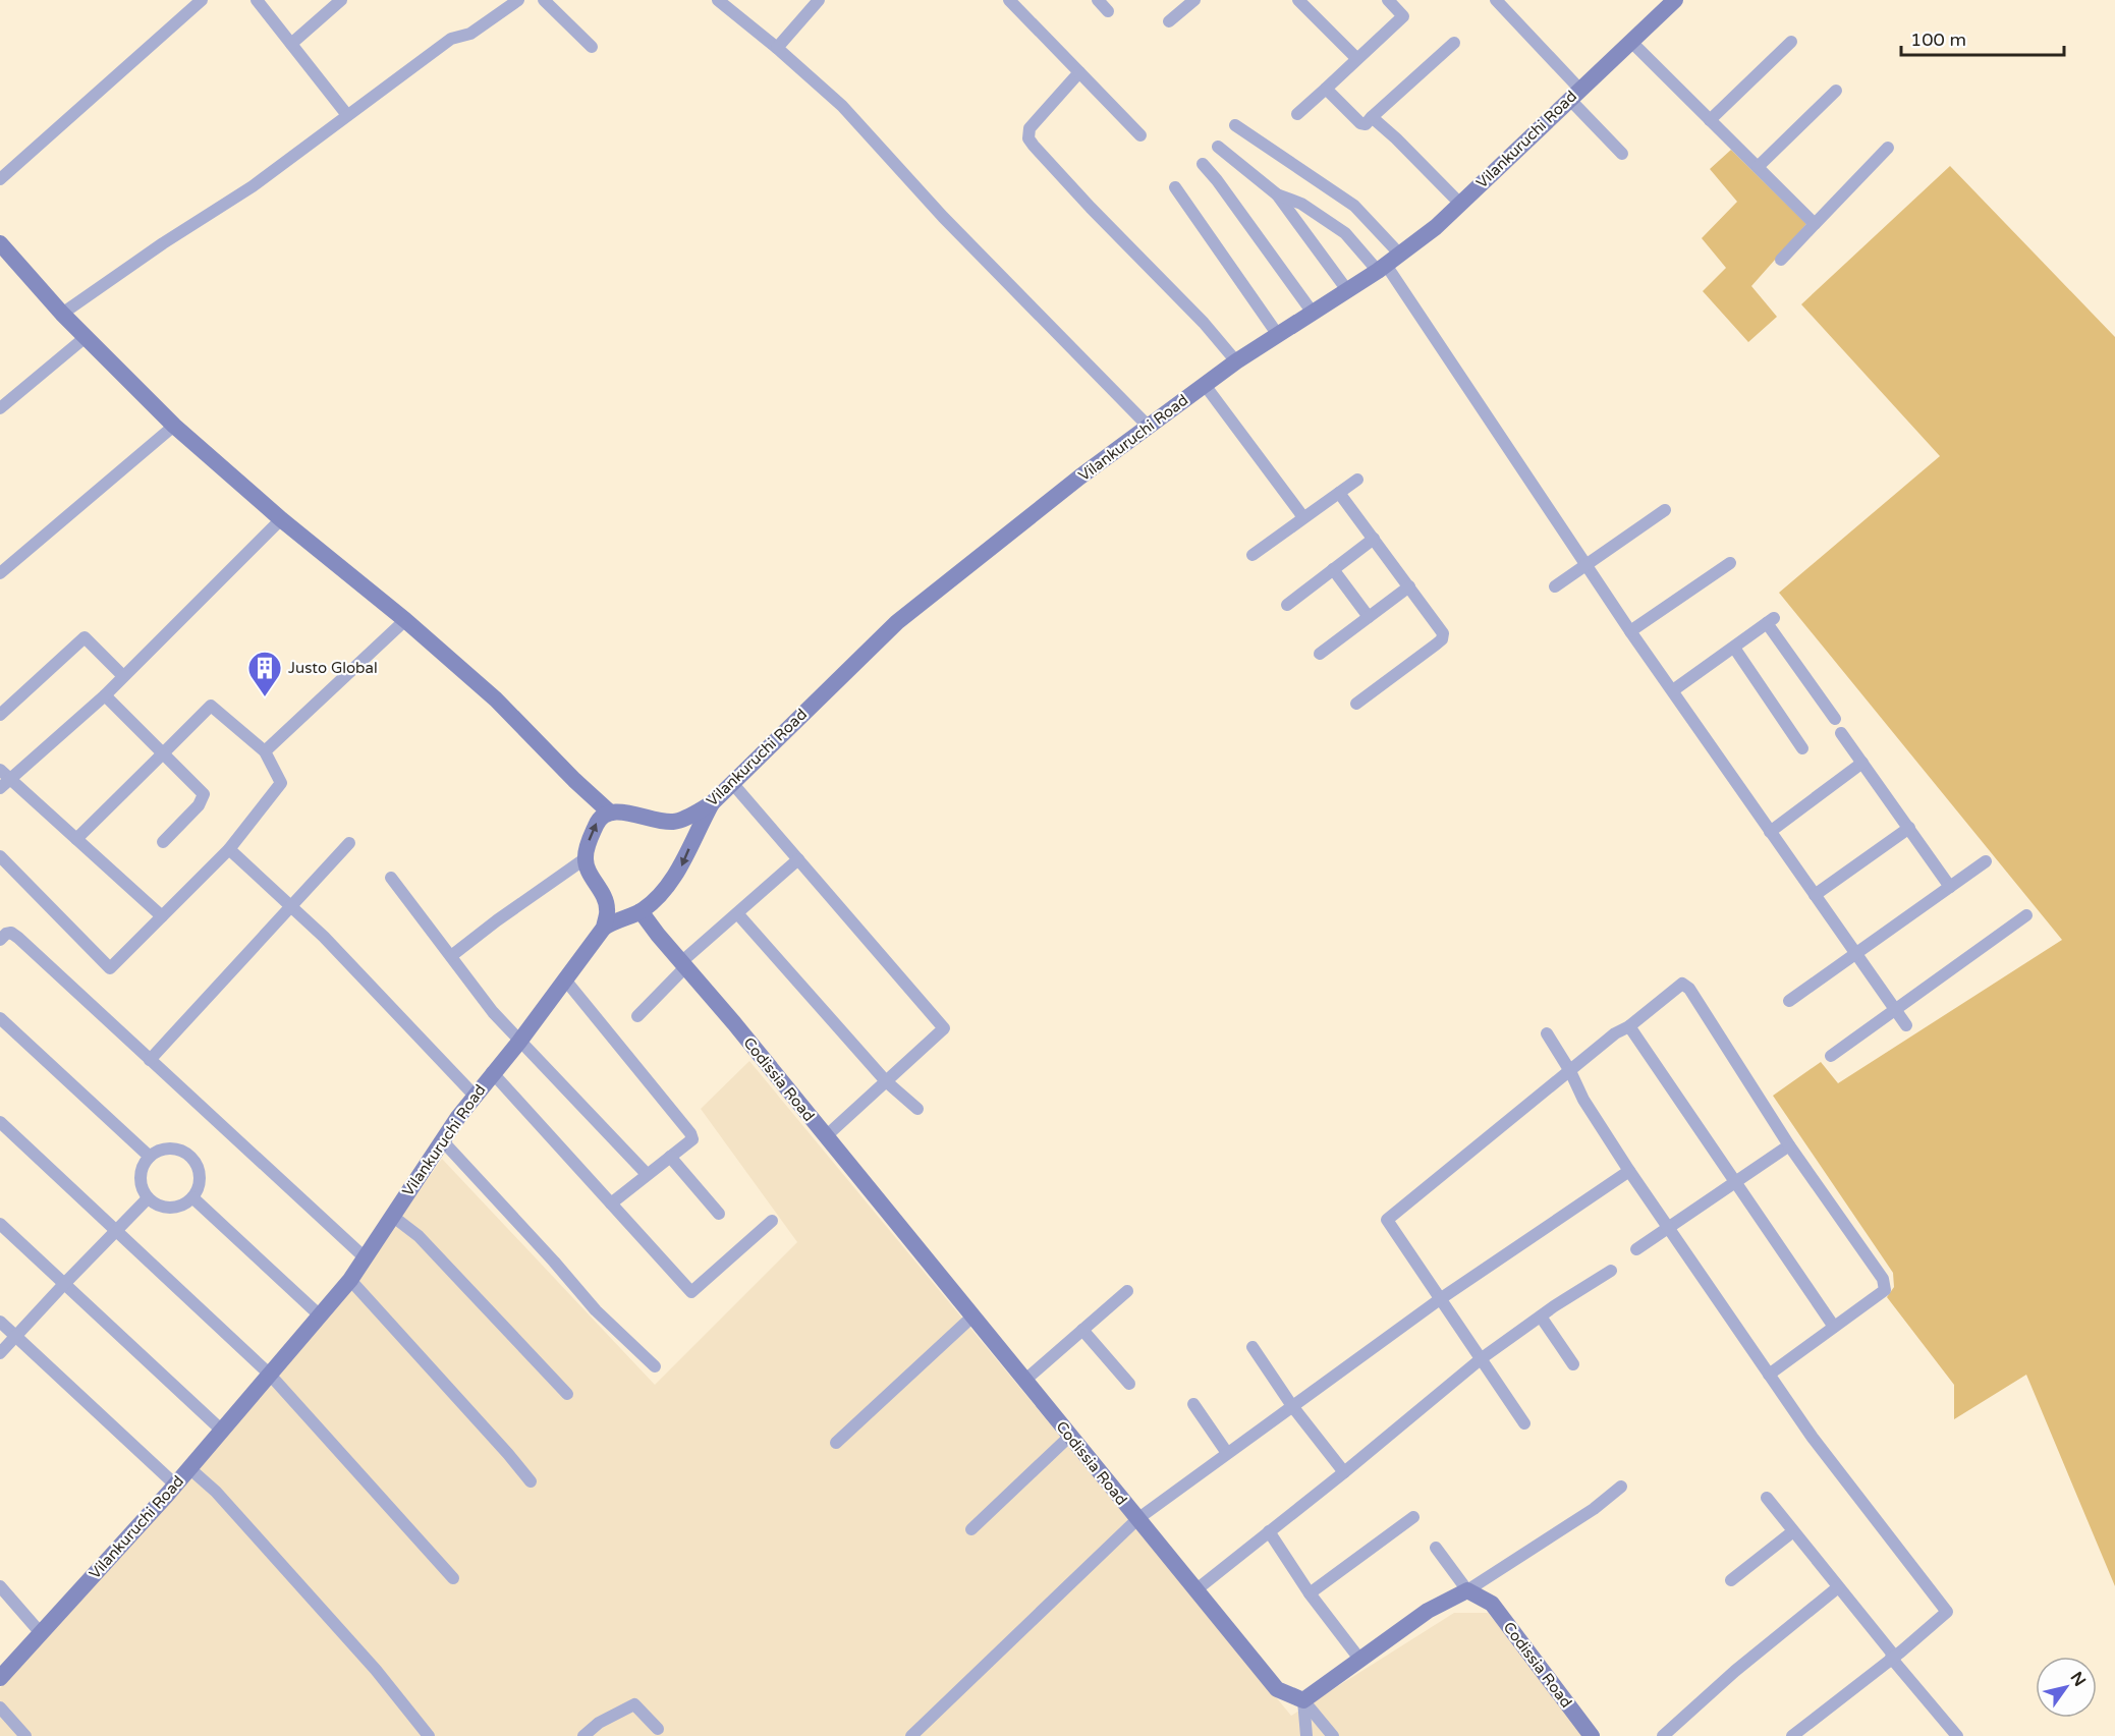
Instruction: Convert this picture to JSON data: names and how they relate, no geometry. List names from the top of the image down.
{
  "streets": {
    "main road": ["Vilankuruchi Road", "Codissia Road"]
  },
  "places": {
    "building": ["Justo Global"]
  },
  "scale_bar": "100 m",
  "north": "top right"
}
